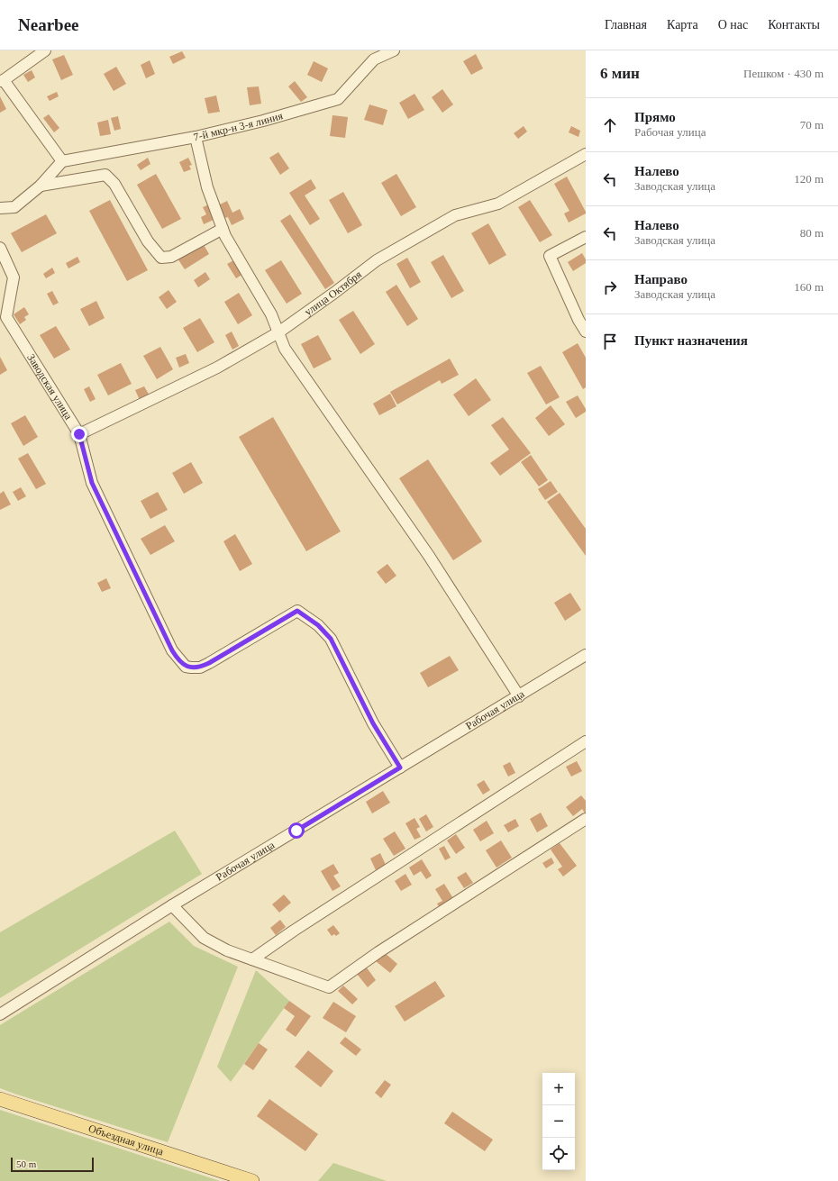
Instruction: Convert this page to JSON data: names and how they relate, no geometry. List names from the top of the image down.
{
  "streets": {
    "main road": ["Объездная улица"],
    "street": [
      "7-й мкр-н 3-я линия",
      "улица Октября",
      "Заводская улица",
      "Рабочая улица"
    ]
  },
  "crossings": [
    ["улица Октября", "Заводская улица"],
    ["Заводская улица", "Рабочая улица"]
  ],
  "scale_bar": "50 m",
  "page": {
    "header": "Nearbee",
    "nav": [
      "Главная",
      "Карта",
      "О нас",
      "Контакты"
    ],
    "heading": ["6 мин", "Пешком · 430 m"],
    "list": [
      ["Прямо", "Рабочая улица", "70 m"],
      ["Налево", "Заводская улица", "120 m"],
      ["Налево", "Заводская улица", "80 m"],
      ["Направо", "Заводская улица", "160 m"],
      "Пункт назначения"
    ],
    "map_buttons": ["+", "−"],
    "scale": "50 m"
  }
}
